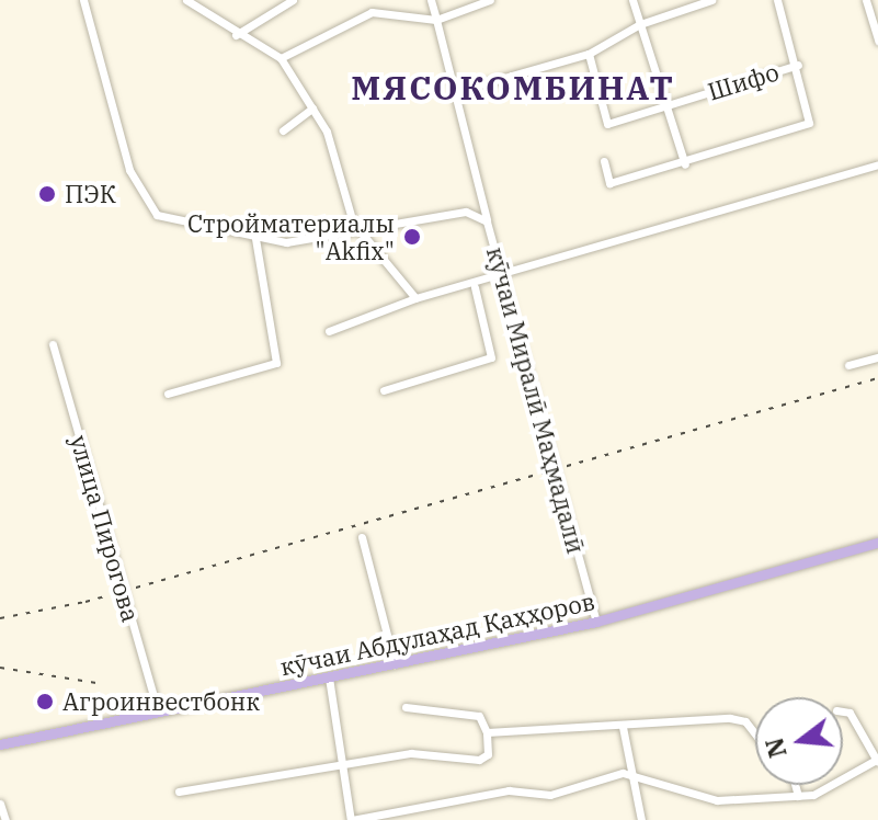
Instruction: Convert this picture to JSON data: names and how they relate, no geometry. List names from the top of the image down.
{
  "streets": {
    "main road": ["кӯчаи Абдулаҳад Қаҳҳоров"],
    "street": ["Шифо", "кӯчаи Миралӣ Маҳмадалӣ", "улица Пирогова"]
  },
  "crossings": [
    ["кӯчаи Миралӣ Маҳмадалӣ", "кӯчаи Абдулаҳад Қаҳҳоров"],
    ["улица Пирогова", "кӯчаи Абдулаҳад Қаҳҳоров"]
  ],
  "districts": ["МЯСОКОМБИНАТ"],
  "places": ["ПЭК", "Стройматериалы \"Akfix\"", "Агроинвестбонк"],
  "north": "left"
}
